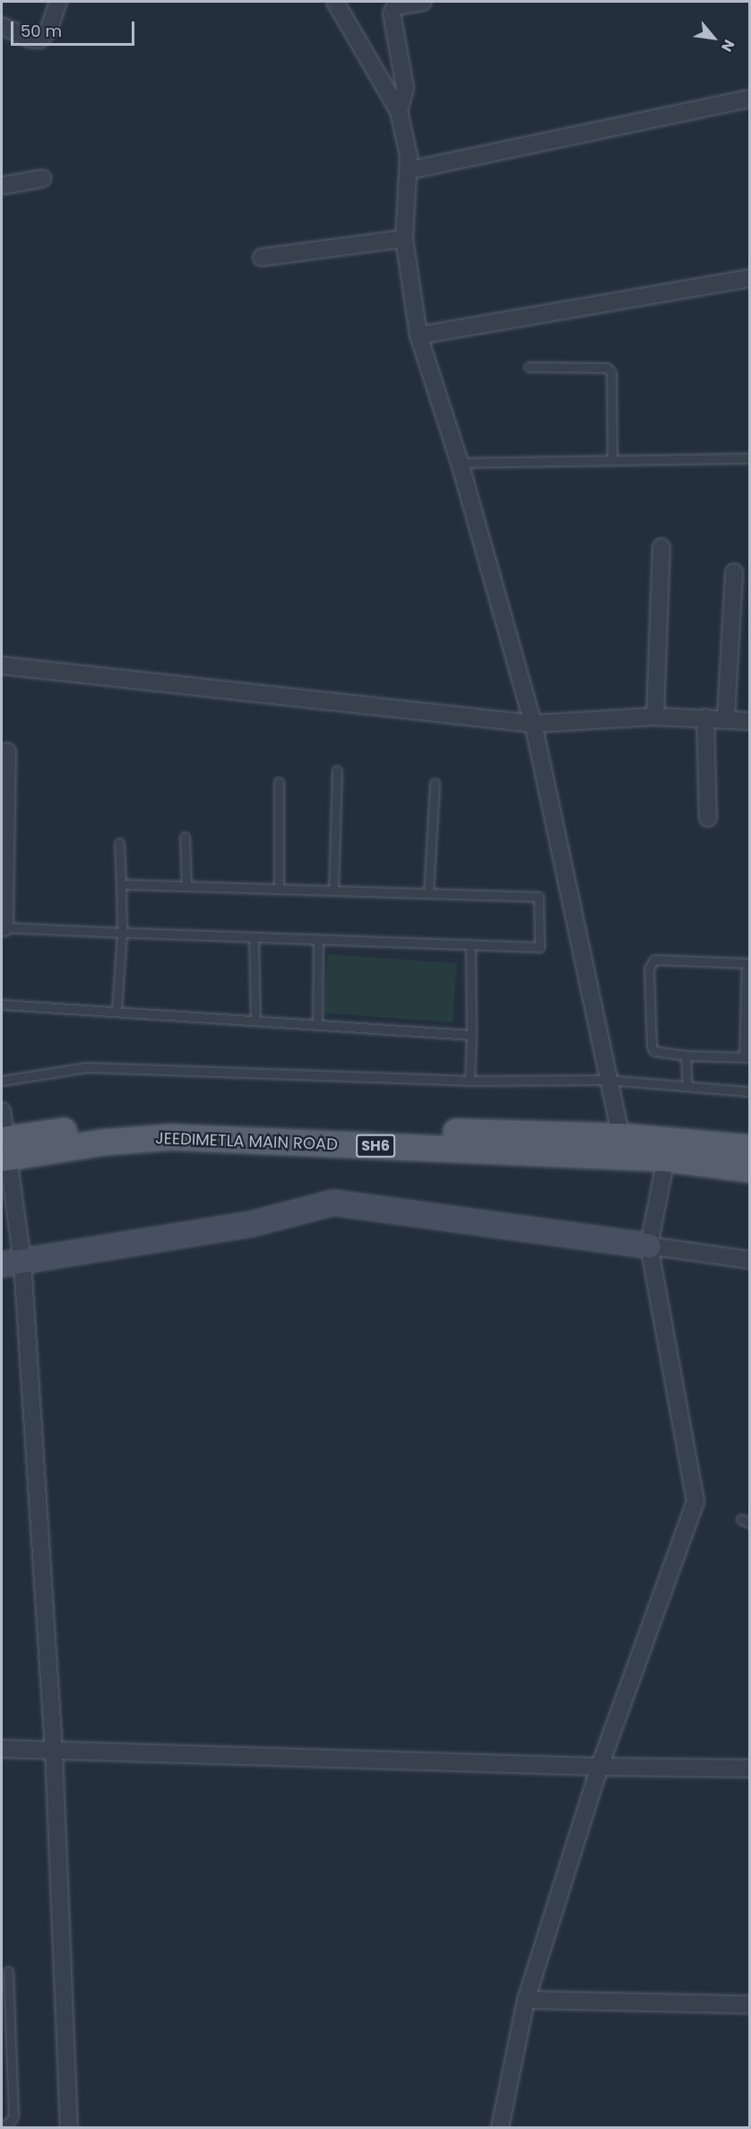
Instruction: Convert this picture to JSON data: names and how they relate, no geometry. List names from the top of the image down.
{
  "streets": {
    "main road": ["JEEDIMETLA MAIN ROAD", "SH6"]
  },
  "scale_bar": "50 m",
  "north": "bottom right"
}
